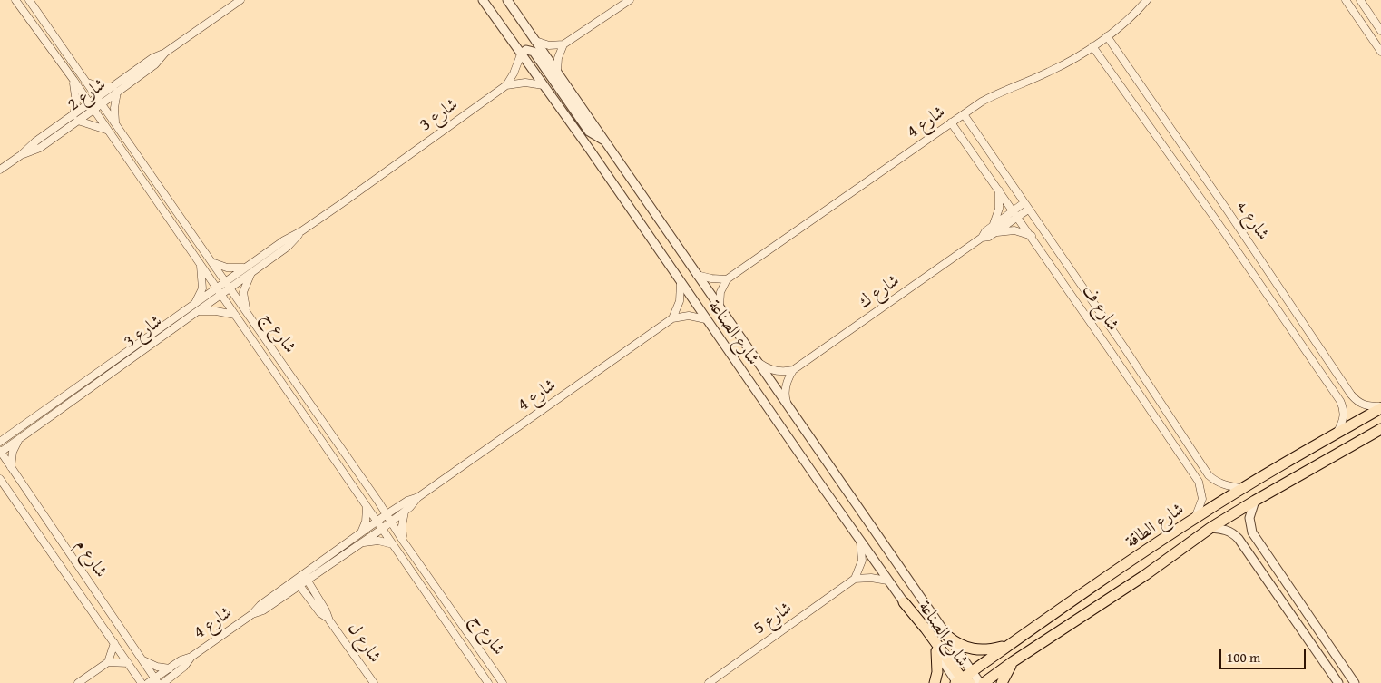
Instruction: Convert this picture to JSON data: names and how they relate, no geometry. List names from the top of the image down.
{
  "streets": {
    "main road": ["شارع الطاقة"],
    "street": [
      "شارع 2",
      "شارع 3",
      "شارع 4",
      "شارع ـه",
      "شارع ك",
      "شارع ف",
      "شارع ج",
      "شارع الصناعة",
      "شارع م",
      "شارع 5",
      "شارع ل"
    ]
  },
  "crossings": [
    ["شارع 2", "شارع ج"],
    ["شارع 3", "شارع ج"],
    ["شارع 3", "شارع الصناعة"],
    ["شارع 3", "شارع م"],
    ["شارع 4", "شارع ـه"],
    ["شارع 4", "شارع ف"],
    ["شارع 4", "شارع ج"],
    ["شارع 4", "شارع م"],
    ["شارع 4", "شارع ل"],
    ["شارع ـه", "شارع الطاقة"],
    ["شارع ك", "شارع ف"],
    ["شارع ف", "شارع الطاقة"],
    ["شارع الصناعة", "شارع الطاقة"]
  ],
  "scale_bar": "100 m"
}
